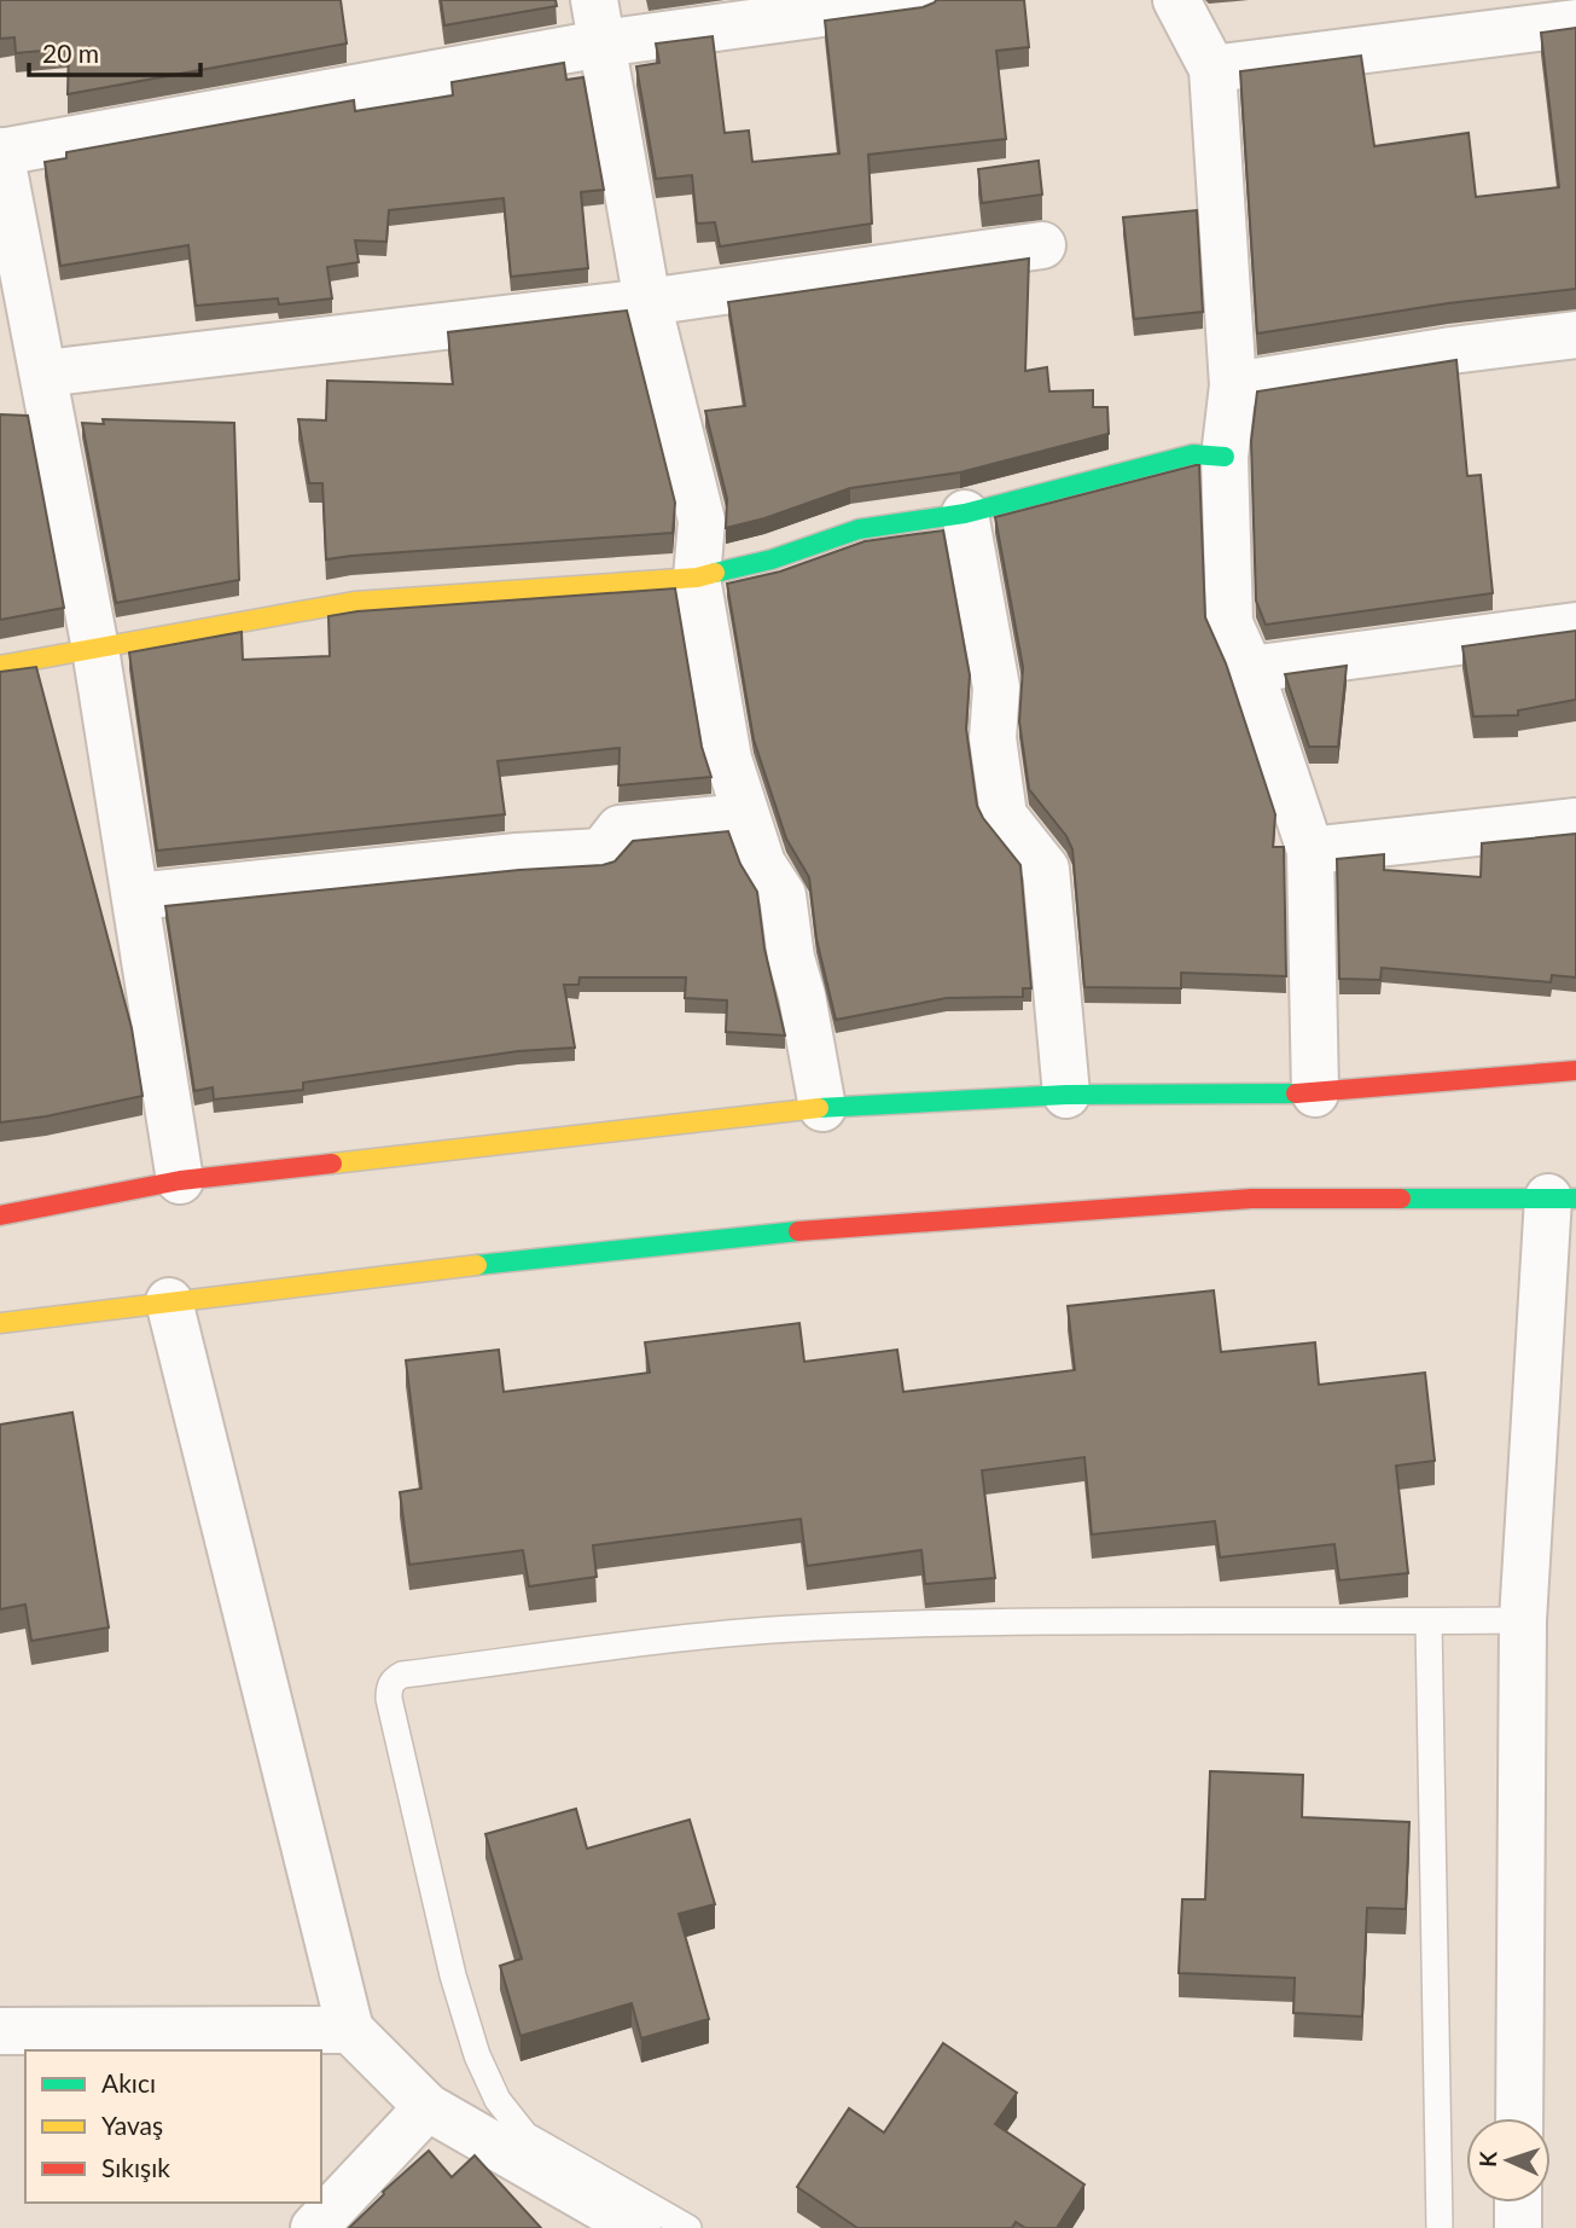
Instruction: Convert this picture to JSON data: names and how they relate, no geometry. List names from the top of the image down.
{
  "legend": ["Akıcı", "Yavaş", "Sıkışık"],
  "scale_bar": "20 m",
  "north": "left"
}
